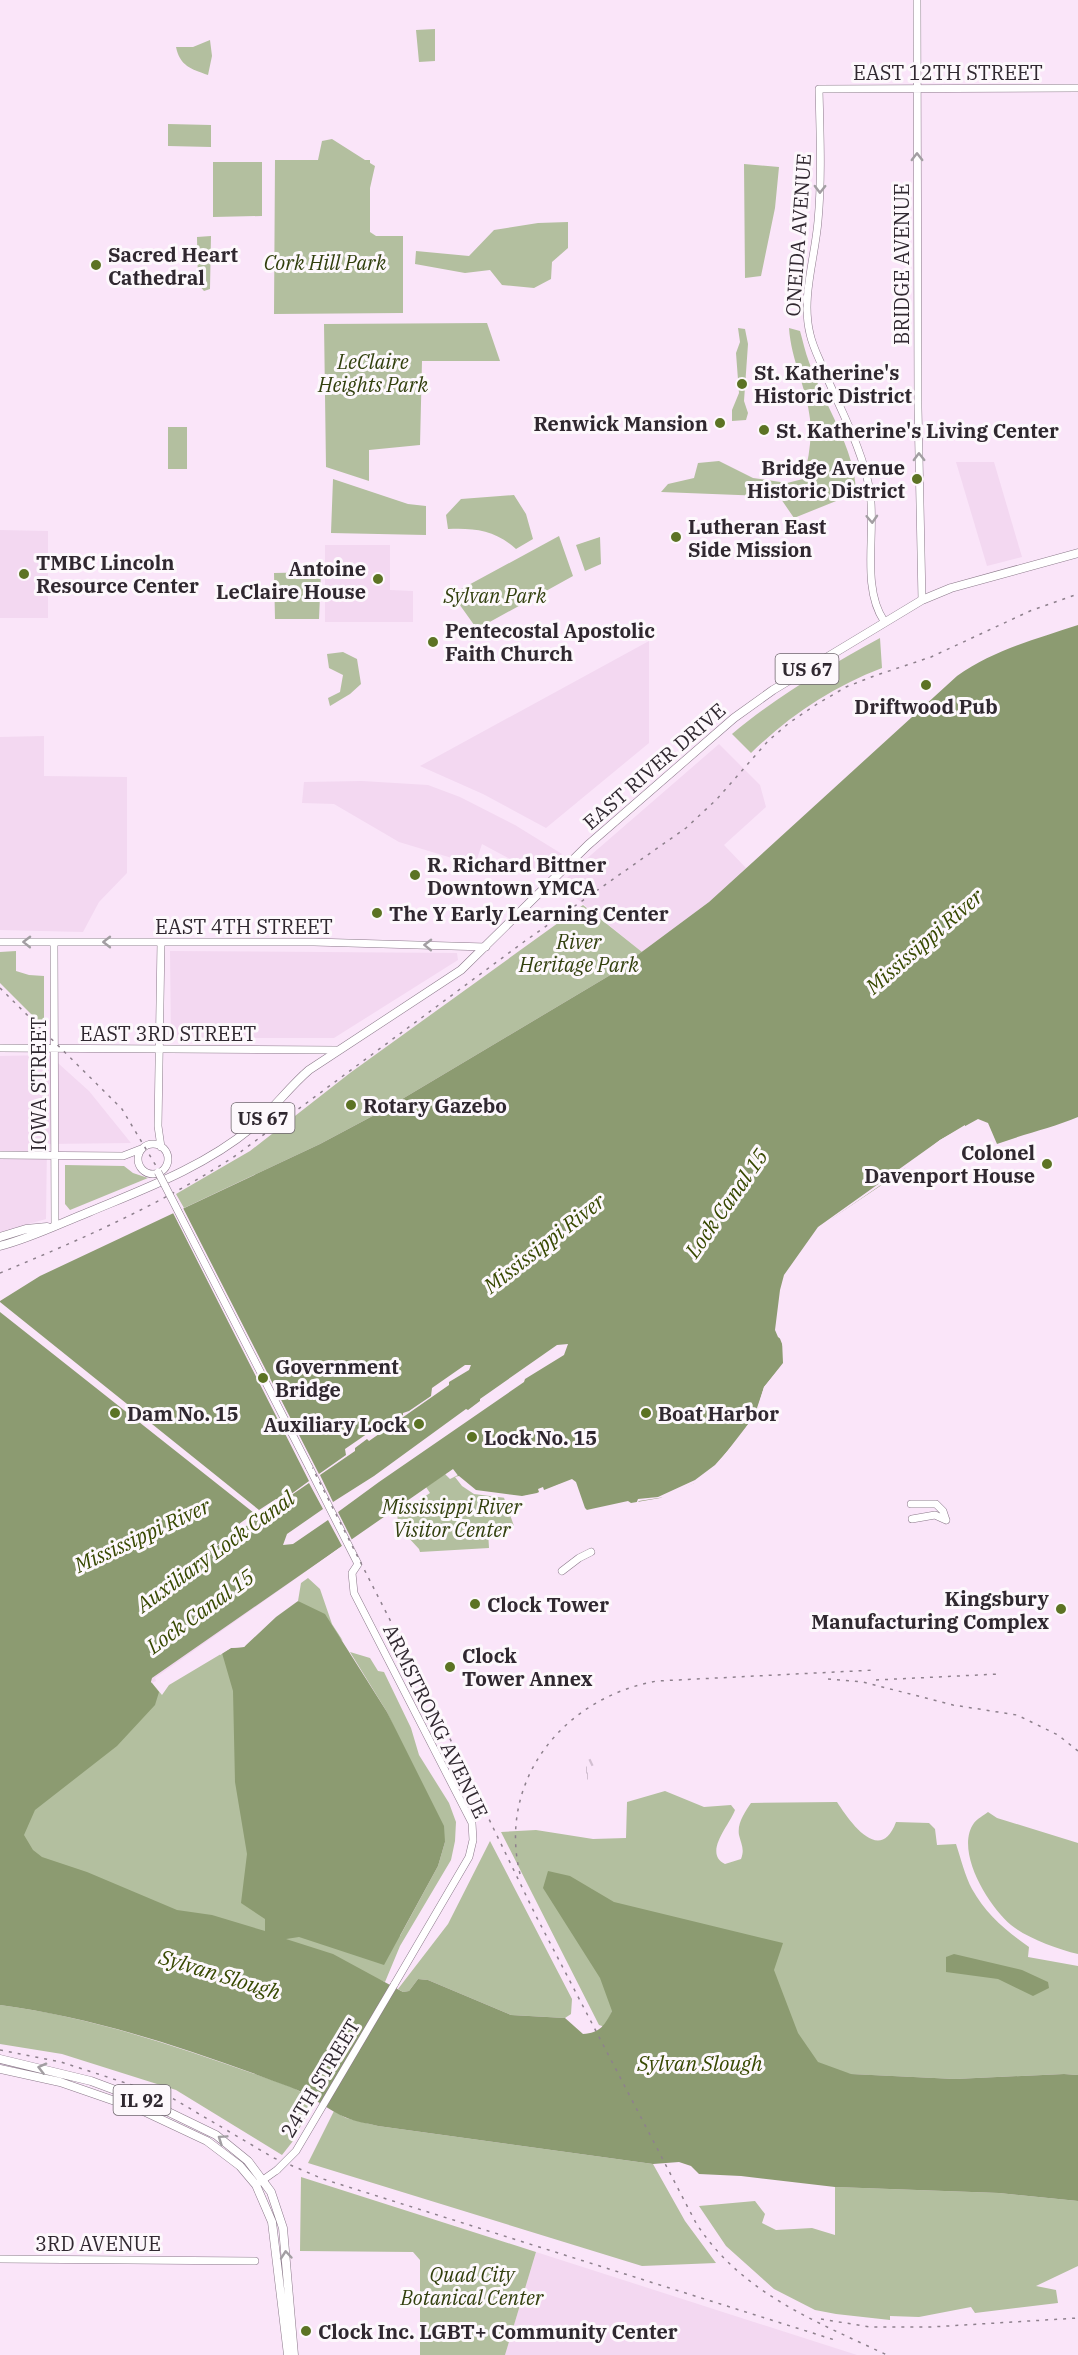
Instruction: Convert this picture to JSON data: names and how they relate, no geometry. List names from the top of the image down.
{
  "streets": {
    "main road": ["US 67", "EAST RIVER DRIVE", "IL 92"],
    "street": [
      "EAST 12TH STREET",
      "ONEIDA AVENUE",
      "BRIDGE AVENUE",
      "EAST 4TH STREET",
      "EAST 3RD STREET",
      "IOWA STREET",
      "ARMSTRONG AVENUE",
      "24TH STREET",
      "3RD AVENUE"
    ]
  },
  "crossings": [
    ["EAST 12TH STREET", "ONEIDA AVENUE"],
    ["EAST 12TH STREET", "BRIDGE AVENUE"],
    ["ONEIDA AVENUE", "EAST RIVER DRIVE"],
    ["BRIDGE AVENUE", "EAST RIVER DRIVE"],
    ["EAST RIVER DRIVE", "EAST 4TH STREET"],
    ["EAST RIVER DRIVE", "EAST 3RD STREET"],
    ["EAST RIVER DRIVE", "IOWA STREET"],
    ["EAST 4TH STREET", "IOWA STREET"],
    ["EAST 3RD STREET", "IOWA STREET"],
    ["ARMSTRONG AVENUE", "24TH STREET"],
    ["24TH STREET", "IL 92"]
  ],
  "one_way": ["ONEIDA AVENUE", "BRIDGE AVENUE", "EAST 4TH STREET"],
  "water": [
    "Mississippi River",
    "Lock Canal 15",
    "Auxiliary Lock Canal",
    "Sylvan Slough"
  ],
  "parks": [
    "Cork Hill Park",
    "LeClaire Heights Park",
    "Sylvan Park",
    "River Heritage Park",
    "Mississippi River Visitor Center",
    "Quad City Botanical Center"
  ],
  "places": [
    "Sacred Heart Cathedral",
    "St. Katherine's Historic District",
    "Renwick Mansion",
    "St. Katherine's Living Center",
    "Bridge Avenue Historic District",
    "Lutheran East Side Mission",
    "TMBC Lincoln Resource Center",
    "Antoine LeClaire House",
    "Pentecostal Apostolic Faith Church",
    "Driftwood Pub",
    "R. Richard Bittner Downtown YMCA",
    "The Y Early Learning Center",
    "Rotary Gazebo",
    "Colonel Davenport House",
    "Government Bridge",
    "Dam No. 15",
    "Boat Harbor",
    "Auxiliary Lock",
    "Lock No. 15",
    "Clock Tower",
    "Kingsbury Manufacturing Complex",
    "Clock Tower Annex",
    "Clock Inc. LGBT+ Community Center"
  ]
}
